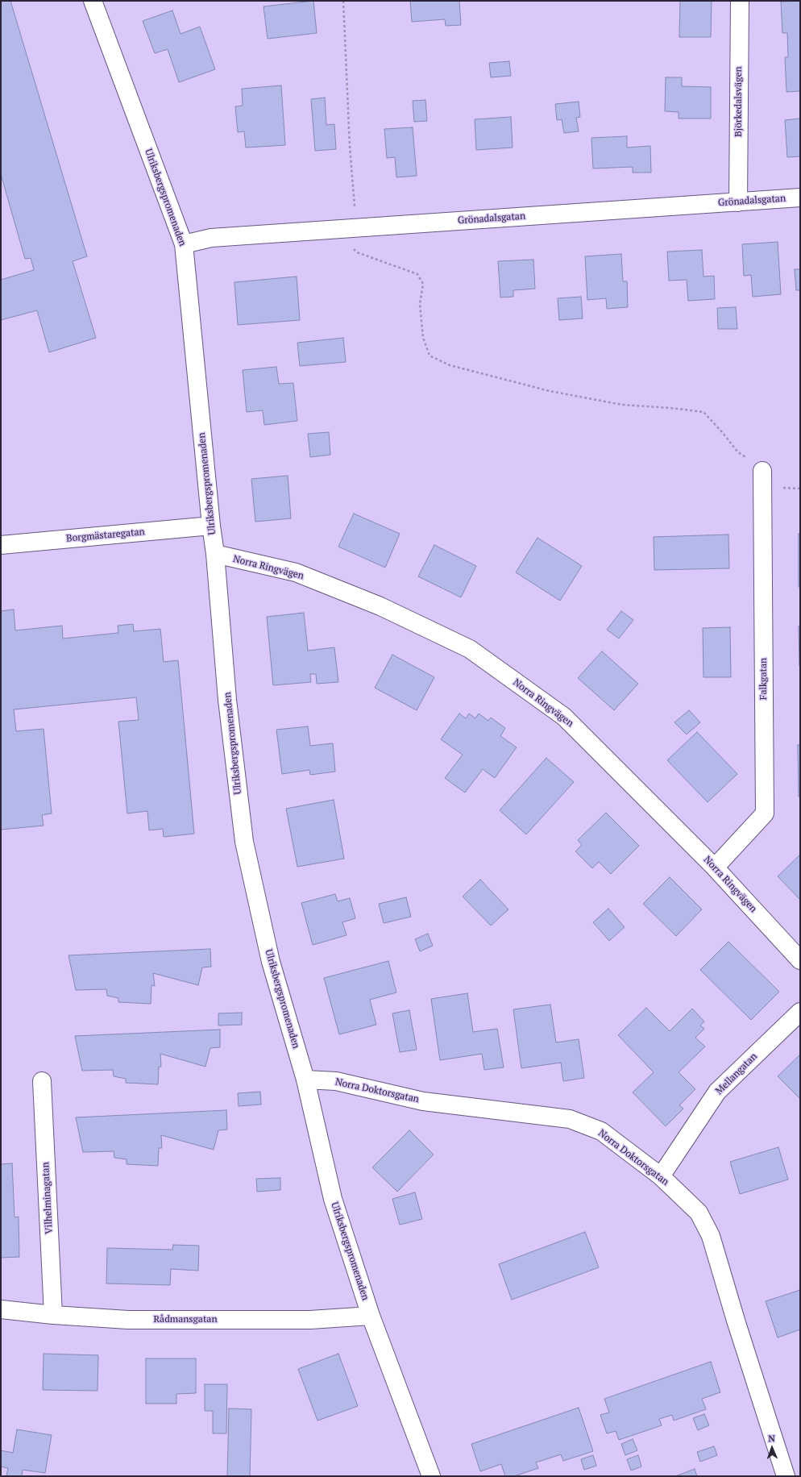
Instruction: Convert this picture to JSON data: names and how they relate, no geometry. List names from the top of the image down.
{
  "streets": {
    "street": [
      "Björkedalsvägen",
      "Ulriksbergspromenaden",
      "Grönadalsgatan",
      "Borgmästaregatan",
      "Norra Ringvägen",
      "Falkgatan",
      "Mellangatan",
      "Norra Doktorsgatan",
      "Vilhelminagatan",
      "Rådmansgatan"
    ]
  },
  "crossings": [
    ["Björkedalsvägen", "Grönadalsgatan"],
    ["Ulriksbergspromenaden", "Grönadalsgatan"],
    ["Ulriksbergspromenaden", "Borgmästaregatan"],
    ["Ulriksbergspromenaden", "Norra Ringvägen"],
    ["Ulriksbergspromenaden", "Norra Doktorsgatan"],
    ["Ulriksbergspromenaden", "Rådmansgatan"],
    ["Norra Ringvägen", "Falkgatan"],
    ["Mellangatan", "Norra Doktorsgatan"],
    ["Vilhelminagatan", "Rådmansgatan"]
  ],
  "north": "top"
}
